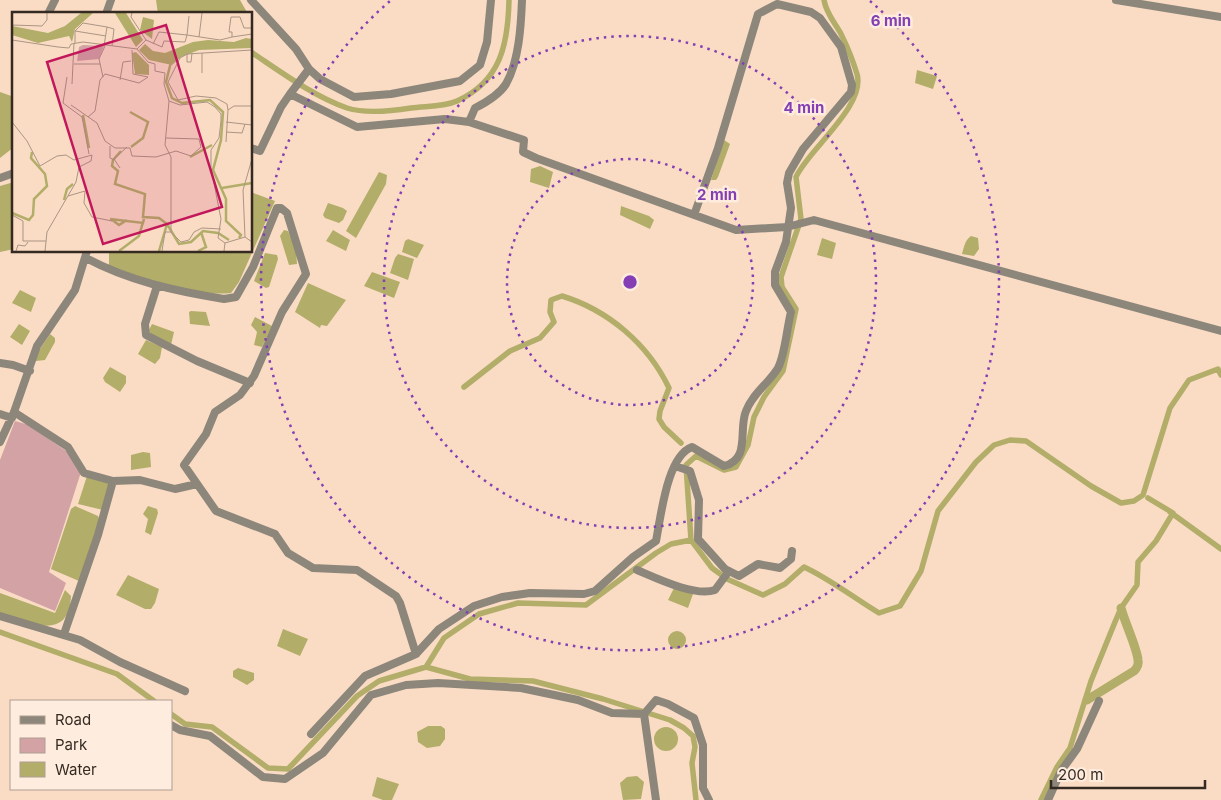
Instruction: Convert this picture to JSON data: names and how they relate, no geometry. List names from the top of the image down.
{
  "legend": ["Road", "Park", "Water"],
  "scale_bar": "200 m",
  "rings": ["6 min", "4 min", "2 min"]
}
